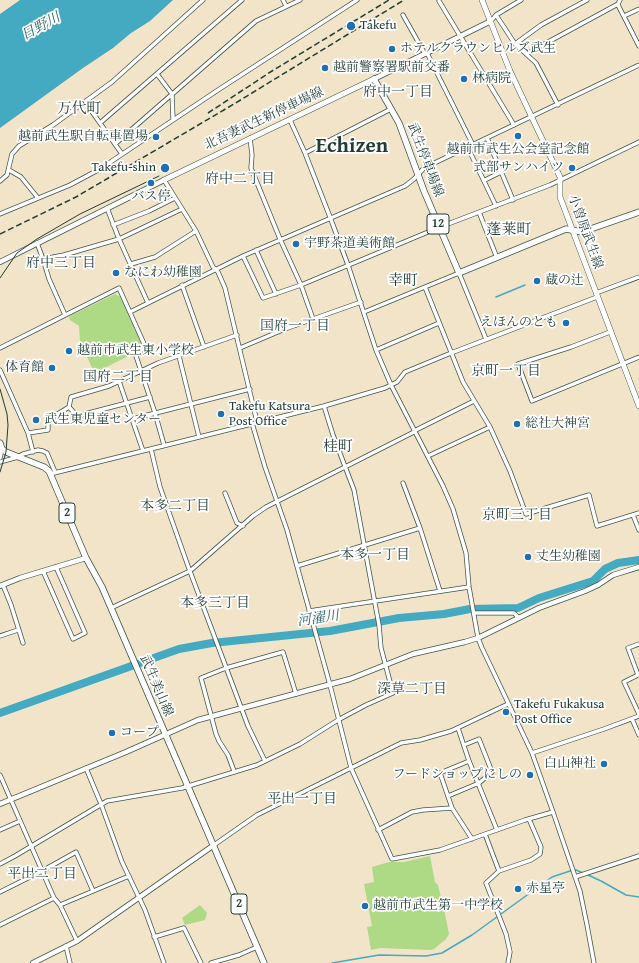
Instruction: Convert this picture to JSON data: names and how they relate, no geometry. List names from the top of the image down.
{
  "streets": {
    "main road": [
      "北吾妻武生新停車場線",
      "武生停車場線",
      "12",
      "小曽原武生線",
      "2",
      "武生美山線"
    ]
  },
  "crossings": [
    ["北吾妻武生新停車場線", "武生停車場線"]
  ],
  "districts": [
    "府中一丁目",
    "万代町",
    "Echizen",
    "府中二丁目",
    "蓬莱町",
    "府中三丁目",
    "幸町",
    "国府一丁目",
    "京町一丁目",
    "国府二丁目",
    "桂町",
    "本多二丁目",
    "京町三丁目",
    "本多一丁目",
    "本多三丁目",
    "深草二丁目",
    "平出一丁目",
    "平出二丁目"
  ],
  "water": ["日野川", "河濯川"],
  "places": [
    "Takefu",
    "ホテルクラウンヒルズ武生",
    "越前警察署駅前交番",
    "林病院",
    "越前市武生公会堂記念館",
    "越前武生駅自転車置場",
    "Takefu-shin",
    "式部サンハイツ",
    "バス停",
    "宇野茶道美術館",
    "なにわ幼稚園",
    "蔵の辻",
    "えほんのとも",
    "越前市武生東小学校",
    "体育館",
    "Takefu Katsura Post Office",
    "武生東児童センター",
    "総社大神宮",
    "丈生幼稚園",
    "Takefu Fukakusa Post Office",
    "コープ",
    "白山神社",
    "フードショップにしの",
    "赤星亭",
    "越前市武生第一中学校"
  ]
}
